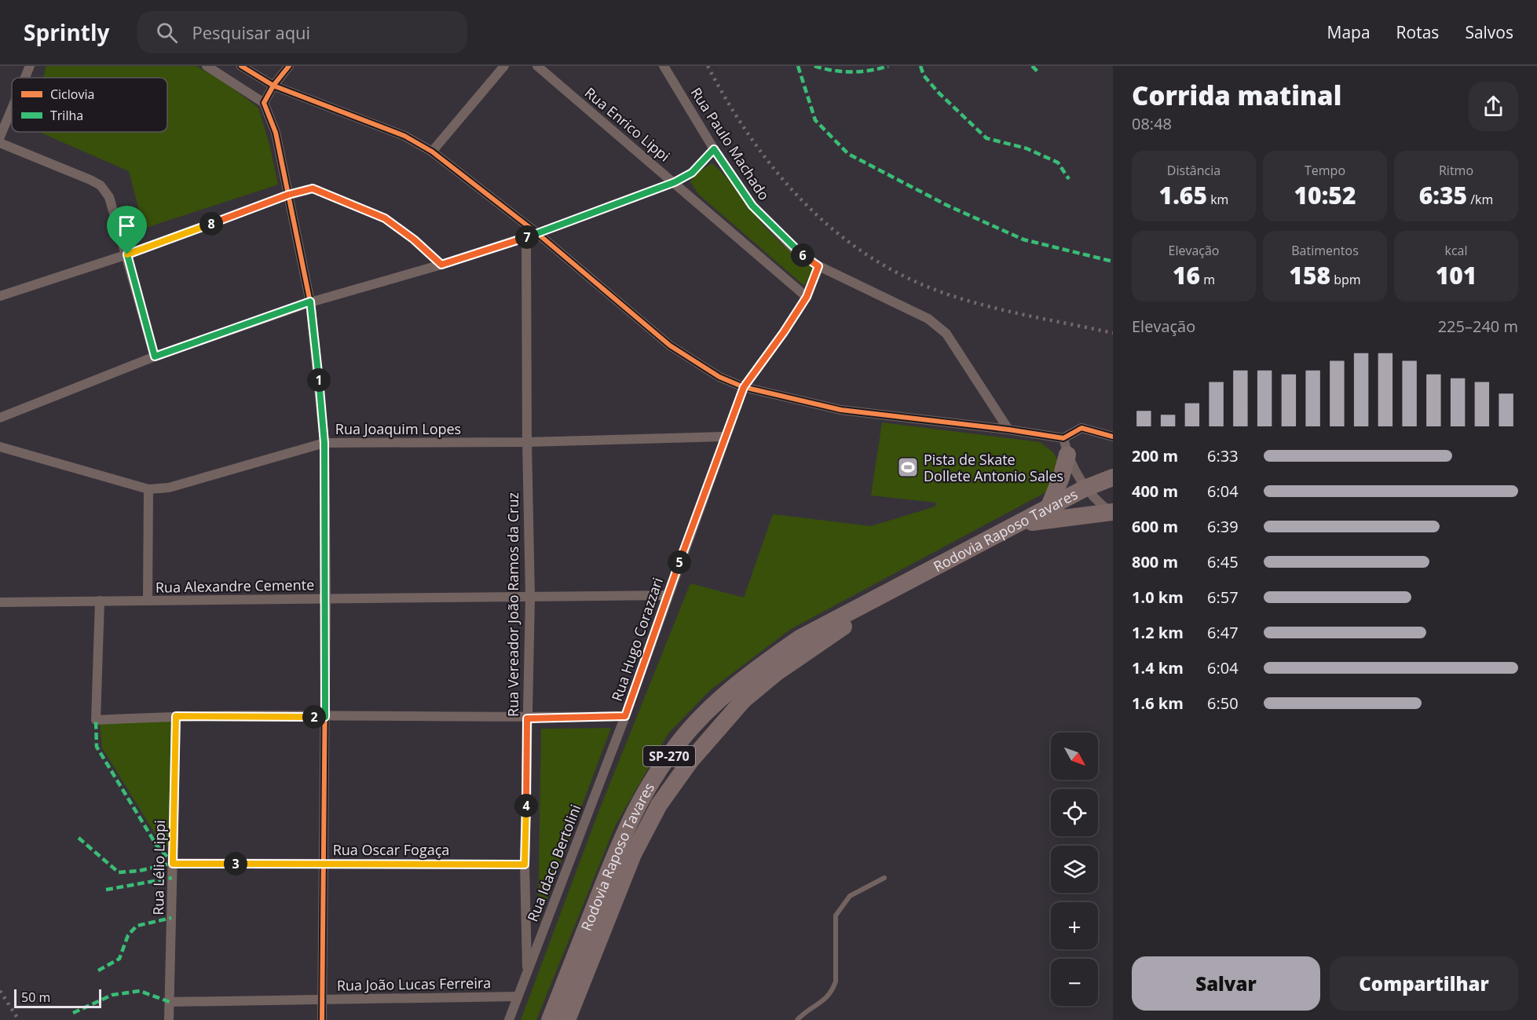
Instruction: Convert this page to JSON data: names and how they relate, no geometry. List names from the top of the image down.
{
  "streets": {
    "highway": ["Rodovia Raposo Tavares", "SP-270"],
    "street": [
      "Rua Enrico Lippi",
      "Rua Paulo Machado",
      "Rua Joaquim Lopes",
      "Rua Alexandre Cemente",
      "Rua Vereador João Ramos da Cruz",
      "Rua Hugo Corazzari",
      "Rua Oscar Fogaça",
      "Rua Idaco Bertolini",
      "Rua Lélio Lippi",
      "Rua João Lucas Ferreira"
    ]
  },
  "crossings": [
    ["Rua Enrico Lippi", "Rua Hugo Corazzari"],
    ["Rua Paulo Machado", "Rua Hugo Corazzari"],
    ["Rua Joaquim Lopes", "Rua Vereador João Ramos da Cruz"],
    ["Rua Joaquim Lopes", "Rua Hugo Corazzari"],
    ["Rua Alexandre Cemente", "Rua Vereador João Ramos da Cruz"],
    ["Rua Alexandre Cemente", "Rua Hugo Corazzari"],
    ["Rua Vereador João Ramos da Cruz", "Rua Oscar Fogaça"],
    ["Rua Vereador João Ramos da Cruz", "Rua Idaco Bertolini"],
    ["Rua Hugo Corazzari", "Rua Idaco Bertolini"],
    ["Rua Oscar Fogaça", "Rua Lélio Lippi"],
    ["Rua Idaco Bertolini", "Rua João Lucas Ferreira"],
    ["Rua Lélio Lippi", "Rua João Lucas Ferreira"]
  ],
  "places": {
    "sports": ["Pista de Skate Dollete Antonio Sales"]
  },
  "legend": ["Ciclovia", "Trilha"],
  "scale_bar": "50 m",
  "north": "bottom right",
  "page": {
    "header": "Sprintly",
    "search": "Pesquisar aqui",
    "nav": ["Mapa", "Rotas", "Salvos"],
    "heading": ["Corrida matinal", "08:48"],
    "stats": [
      ["Distância", "1.65 km"],
      ["Tempo", "10:52"],
      ["Ritmo", "6:35 /km"],
      ["Elevação", "16 m"],
      ["Batimentos", "158 bpm"],
      ["kcal", "101"]
    ],
    "pins": [
      "8",
      "7",
      "6",
      "1",
      "5",
      "2",
      "4",
      "3"
    ],
    "chart": ["Elevação", "225–240 m"],
    "list": [
      {
        "name": "200 m",
        "note": "6:33"
      },
      {
        "name": "400 m",
        "note": "6:04"
      },
      {
        "name": "600 m",
        "note": "6:39"
      },
      {
        "name": "800 m",
        "note": "6:45"
      },
      {
        "name": "1.0 km",
        "note": "6:57"
      },
      {
        "name": "1.2 km",
        "note": "6:47"
      },
      {
        "name": "1.4 km",
        "note": "6:04"
      },
      {
        "name": "1.6 km",
        "note": "6:50"
      }
    ],
    "map_buttons": ["+", "−"],
    "buttons": ["Salvar", "Compartilhar"],
    "scale": "50 m"
  }
}
